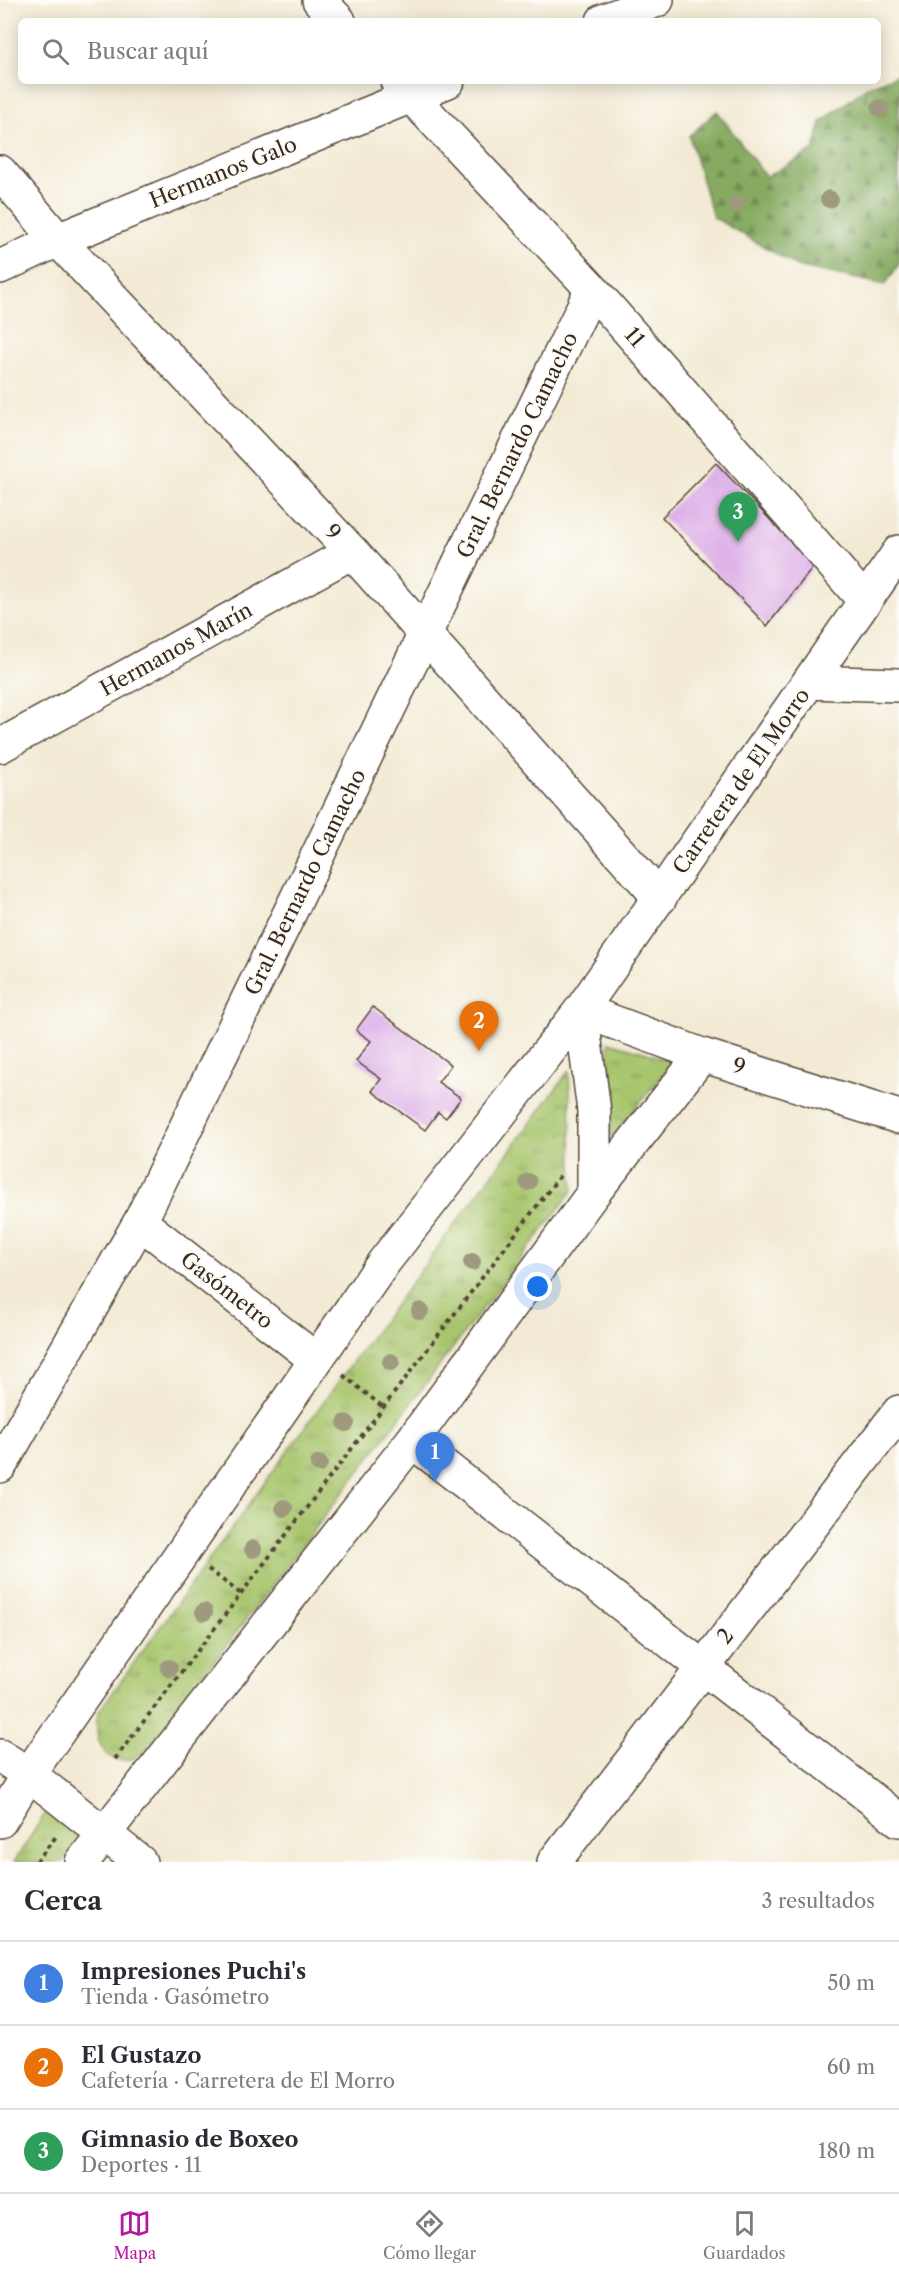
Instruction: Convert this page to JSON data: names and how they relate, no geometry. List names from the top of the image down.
{
  "streets": {
    "street": [
      "Hermanos Galo",
      "11",
      "Gral. Bernardo Camacho",
      "9",
      "Hermanos Marín",
      "Carretera de El Morro",
      "Gasómetro",
      "2"
    ]
  },
  "crossings": [
    ["Hermanos Galo", "11"],
    ["Hermanos Galo", "9"],
    ["11", "Gral. Bernardo Camacho"],
    ["11", "Carretera de El Morro"],
    ["Gral. Bernardo Camacho", "9"],
    ["Gral. Bernardo Camacho", "Gasómetro"],
    ["9", "Hermanos Marín"],
    ["9", "Carretera de El Morro"],
    ["Carretera de El Morro", "Gasómetro"]
  ],
  "page": {
    "search": "Buscar aquí",
    "pins": ["3", "2", "1"],
    "heading": ["Cerca", "3 resultados"],
    "list": [
      {
        "mark": "1",
        "name": "Impresiones Puchi's",
        "note": "Tienda · Gasómetro",
        "value": "50 m"
      },
      {
        "mark": "2",
        "name": "El Gustazo",
        "note": "Cafetería · Carretera de El Morro",
        "value": "60 m"
      },
      {
        "mark": "3",
        "name": "Gimnasio de Boxeo",
        "note": "Deportes · 11",
        "value": "180 m"
      }
    ],
    "nav": ["Mapa", "Cómo llegar", "Guardados"]
  }
}
